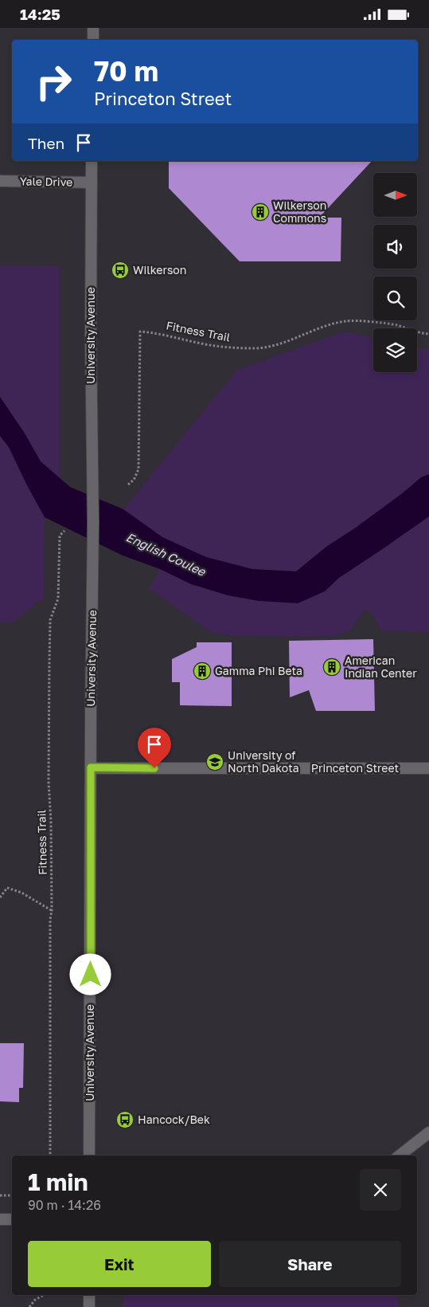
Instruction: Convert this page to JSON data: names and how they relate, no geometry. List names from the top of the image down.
{
  "streets": {
    "street": ["Yale Drive", "University Avenue", "Princeton Street"],
    "path": ["Fitness Trail"]
  },
  "crossings": [
    ["Yale Drive", "University Avenue"],
    ["University Avenue", "Princeton Street"]
  ],
  "water": ["English Coulee"],
  "places": {
    "building": ["Wilkerson Commons", "American Indian Center", "Gamma Phi Beta"],
    "bus stop": ["Wilkerson", "Hancock/Bek"],
    "school or university": ["University of North Dakota"]
  },
  "north": "right",
  "page": {
    "status": "14:25",
    "turn": ["70 m", "Princeton Street"],
    "then": "Then",
    "heading": ["1 min", "90 m · 14:26"],
    "buttons": ["Exit", "Share"]
  }
}
